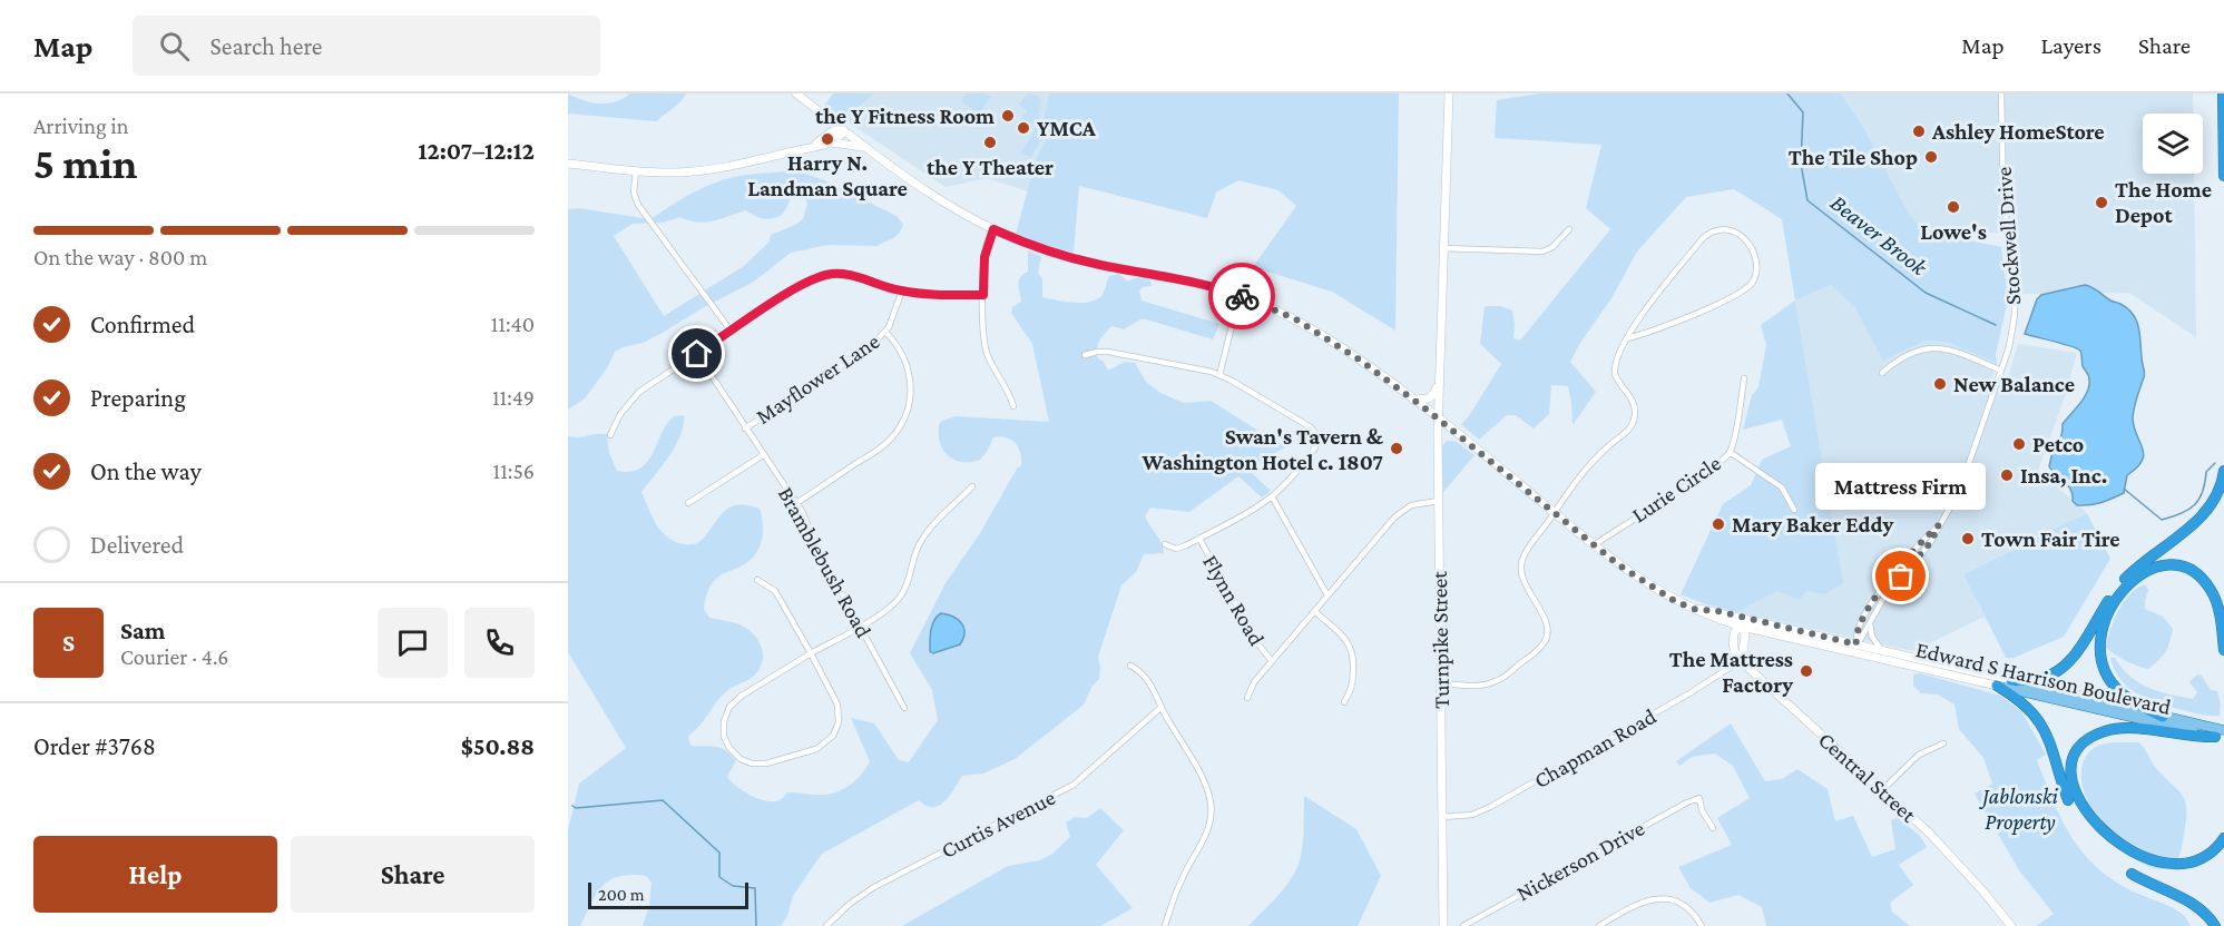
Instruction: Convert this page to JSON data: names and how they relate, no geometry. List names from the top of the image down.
{
  "streets": {
    "main road": ["Edward S Harrison Boulevard"],
    "street": [
      "Stockwell Drive",
      "Mayflower Lane",
      "Lurie Circle",
      "Bramblebush Road",
      "Flynn Road",
      "Turnpike Street",
      "Chapman Road",
      "Central Street",
      "Curtis Avenue",
      "Nickerson Drive"
    ]
  },
  "crossings": [
    ["Stockwell Drive", "Edward S Harrison Boulevard"],
    ["Mayflower Lane", "Bramblebush Road"],
    ["Turnpike Street", "Chapman Road"],
    ["Chapman Road", "Central Street"]
  ],
  "water": ["Beaver Brook"],
  "parks": ["Jablonski Property"],
  "places": [
    "the Y Fitness Room",
    "YMCA",
    "Ashley HomeStore",
    "Harry N. Landman Square",
    "the Y Theater",
    "The Tile Shop",
    "The Home Depot",
    "Lowe's",
    "New Balance",
    "Petco",
    "Swan's Tavern & Washington Hotel c. 1807",
    "Insa, Inc.",
    "Mary Baker Eddy",
    "Town Fair Tire",
    "Mattress Firm",
    "The Mattress Factory"
  ],
  "scale_bar": "200 m",
  "page": {
    "header": "Map",
    "search": "Search here",
    "nav": ["Map", "Layers", "Share"],
    "heading": ["5 min", "Arriving in", "12:07–12:12"],
    "panel": [
      "Sam",
      "Courier · 4.6",
      "Order #3768",
      "$50.88"
    ],
    "bar": "On the way · 800 m",
    "list": [
      ["Confirmed", "11:40"],
      ["Preparing", "11:49"],
      ["On the way", "11:56"],
      "Delivered"
    ],
    "bubble": "Mattress Firm",
    "round": "S",
    "buttons": ["Help", "Share"],
    "scale": "200 m"
  }
}
